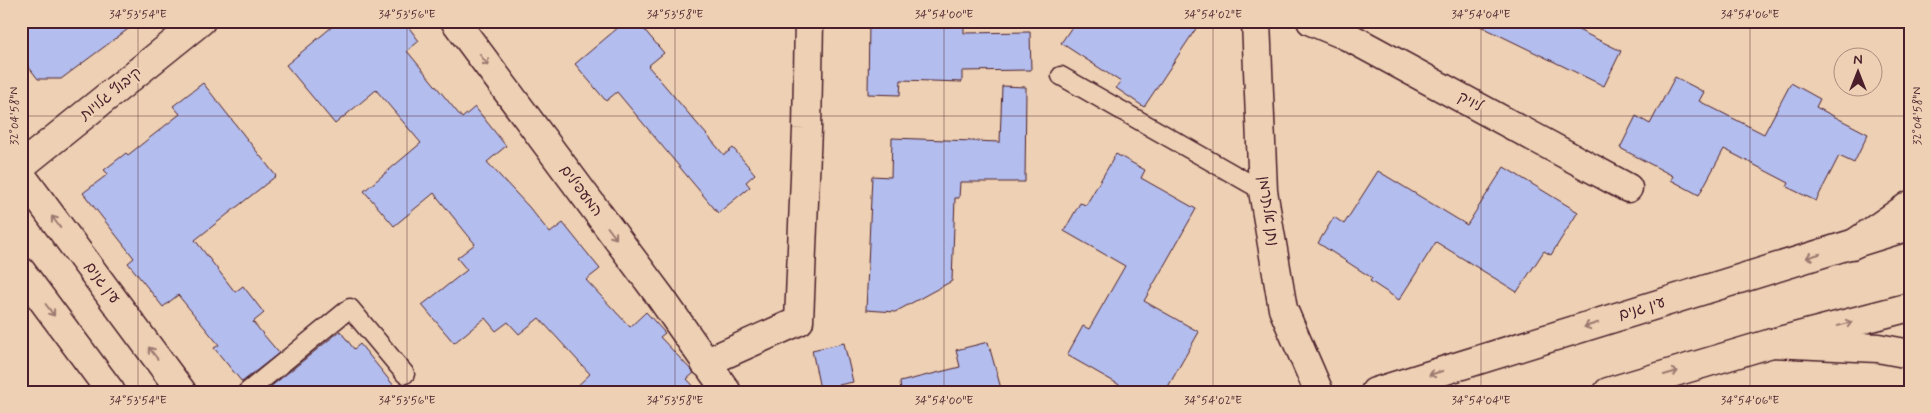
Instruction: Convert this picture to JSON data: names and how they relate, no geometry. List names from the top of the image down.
{
  "streets": {
    "main road": [
      "קיבוץ גלויות",
      "ליויק",
      "המעפילים",
      "נתן אלתרמן",
      "עין גנים"
    ]
  },
  "one_way": ["המעפילים"],
  "north": "top",
  "coordinates": [
    "34°53'54\"E",
    "34°53'56\"E",
    "34°53'58\"E",
    "34°54'00\"E",
    "34°54'02\"E",
    "34°54'04\"E",
    "34°54'06\"E",
    "32°04'58\"N"
  ]
}
